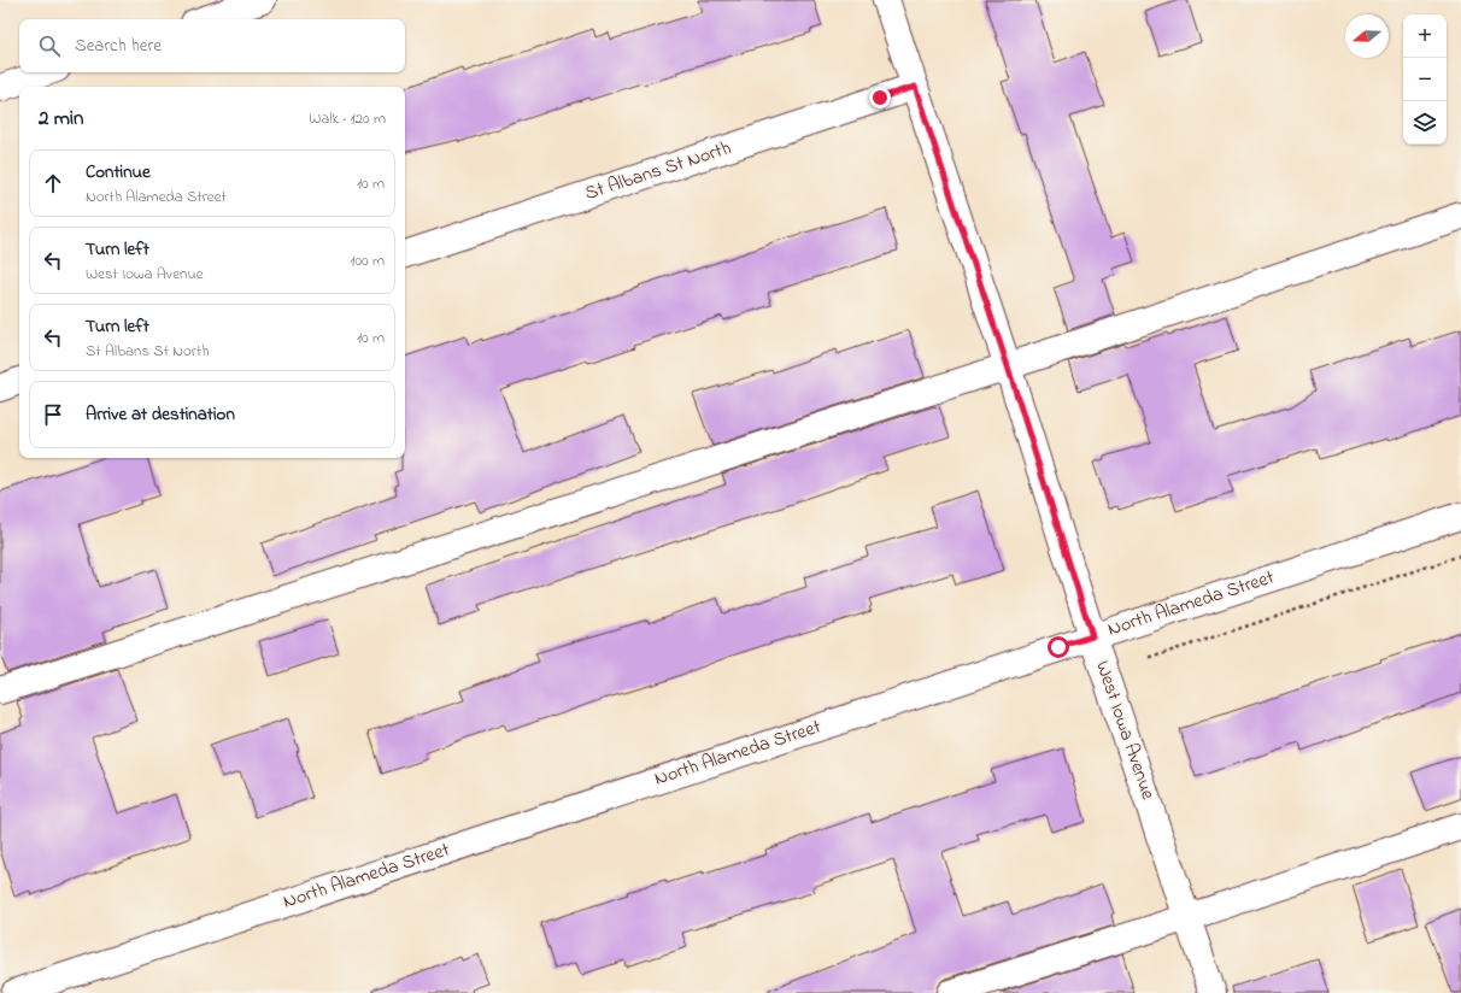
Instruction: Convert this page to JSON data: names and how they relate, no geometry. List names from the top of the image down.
{
  "streets": {
    "street": ["St Albans St North", "North Alameda Street", "West Iowa Avenue"]
  },
  "crossings": [
    ["St Albans St North", "West Iowa Avenue"],
    ["North Alameda Street", "West Iowa Avenue"]
  ],
  "north": "left",
  "page": {
    "map_buttons": ["+", "−"],
    "search": "Search here",
    "heading": ["2 min", "Walk · 120 m"],
    "list": [
      ["Continue", "North Alameda Street", "10 m"],
      ["Turn left", "West Iowa Avenue", "100 m"],
      ["Turn left", "St Albans St North", "10 m"],
      "Arrive at destination"
    ]
  }
}
